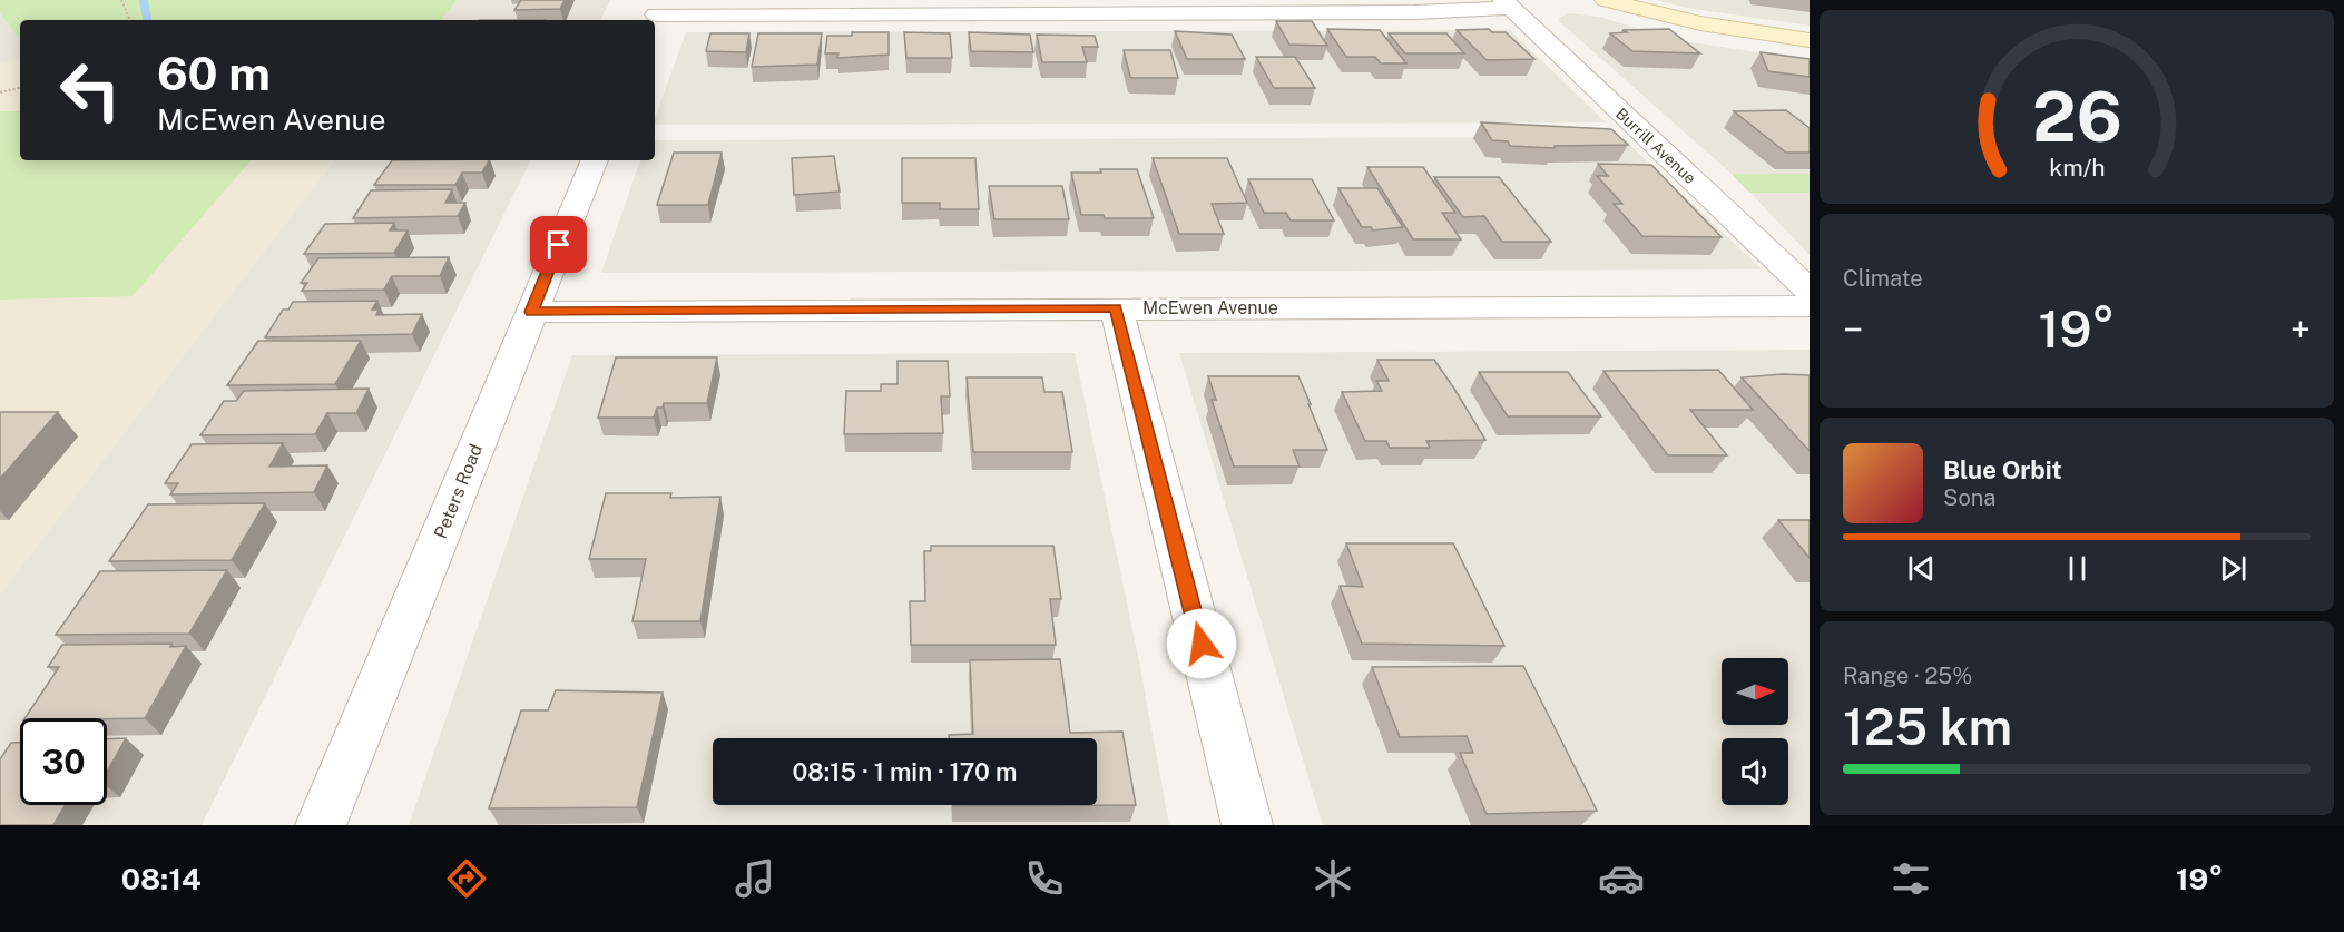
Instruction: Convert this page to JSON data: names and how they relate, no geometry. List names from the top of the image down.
{
  "streets": {
    "street": ["Burrill Avenue", "McEwen Avenue", "Peters Road"]
  },
  "crossings": [
    ["McEwen Avenue", "Peters Road"]
  ],
  "north": "right",
  "page": {
    "turn": ["60 m", "McEwen Avenue"],
    "tile": [
      "Climate",
      ["Range · 25%", "125 km"]
    ],
    "heat": ["−", "19°", "+"],
    "song": ["Blue Orbit", "Sona"],
    "limit": "30",
    "trip": "08:15 · 1 min · 170 m",
    "tabs": ["08:14", "19°"],
    "gauge": ["26", "km/h"]
  }
}
